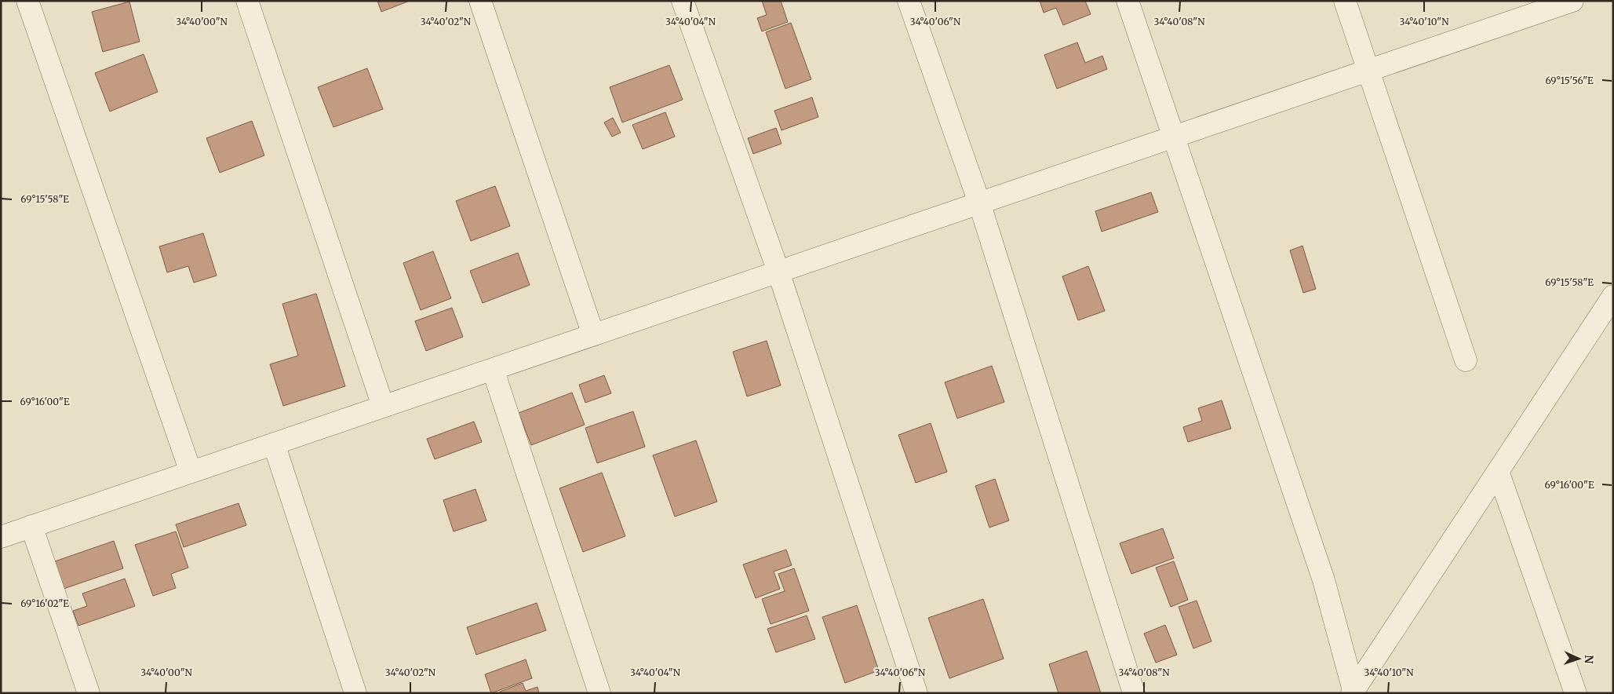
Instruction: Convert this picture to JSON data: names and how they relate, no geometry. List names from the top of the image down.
{
  "north": "right",
  "coordinates": [
    "34°40'00\"N",
    "34°40'02\"N",
    "34°40'04\"N",
    "34°40'06\"N",
    "34°40'08\"N",
    "34°40'10\"N",
    "69°15'56\"E",
    "69°15'58\"E",
    "69°16'00\"E",
    "69°16'02\"E"
  ]
}
